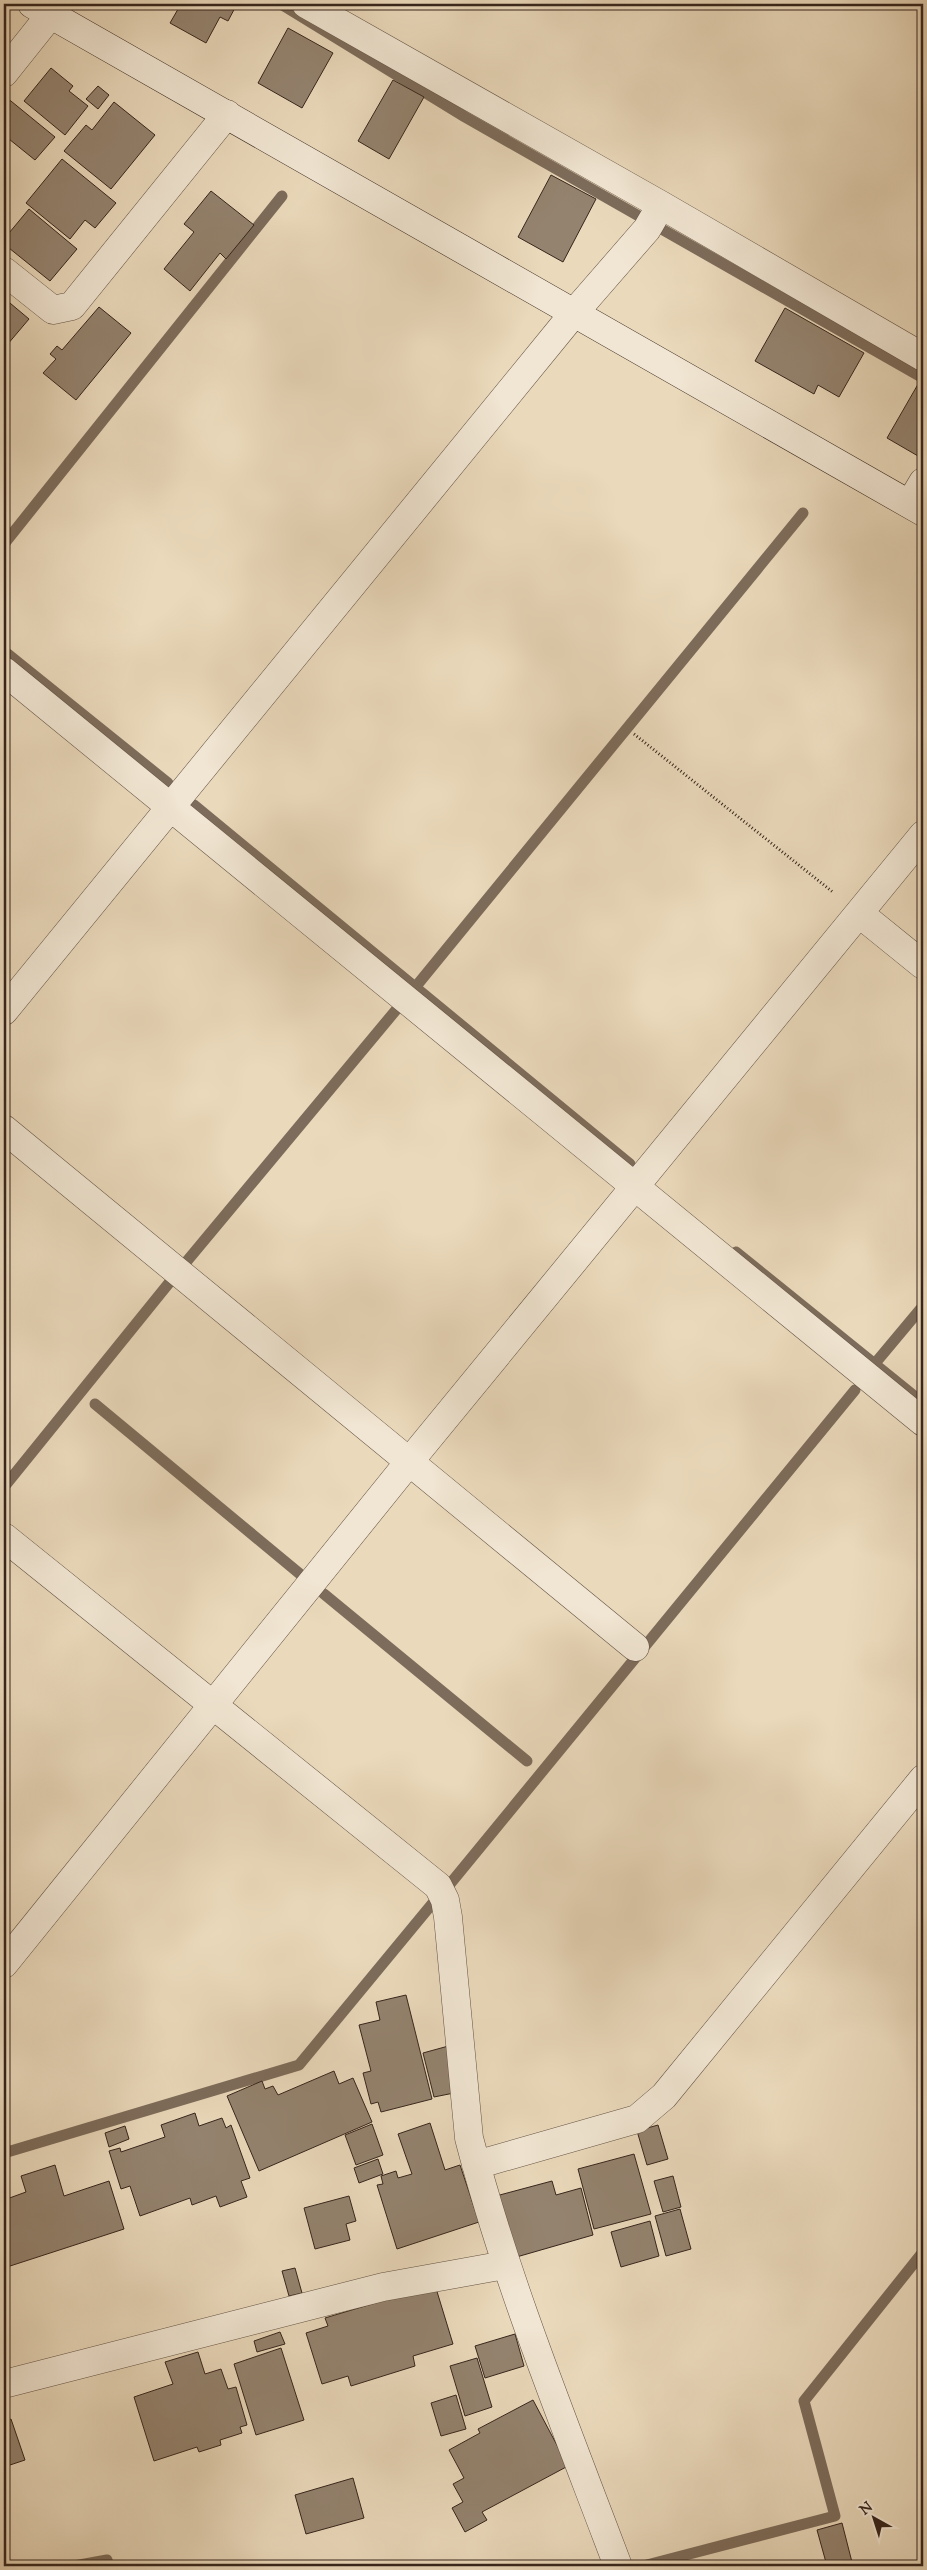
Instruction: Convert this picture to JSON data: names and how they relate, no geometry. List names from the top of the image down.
{
  "north": "top left"
}
